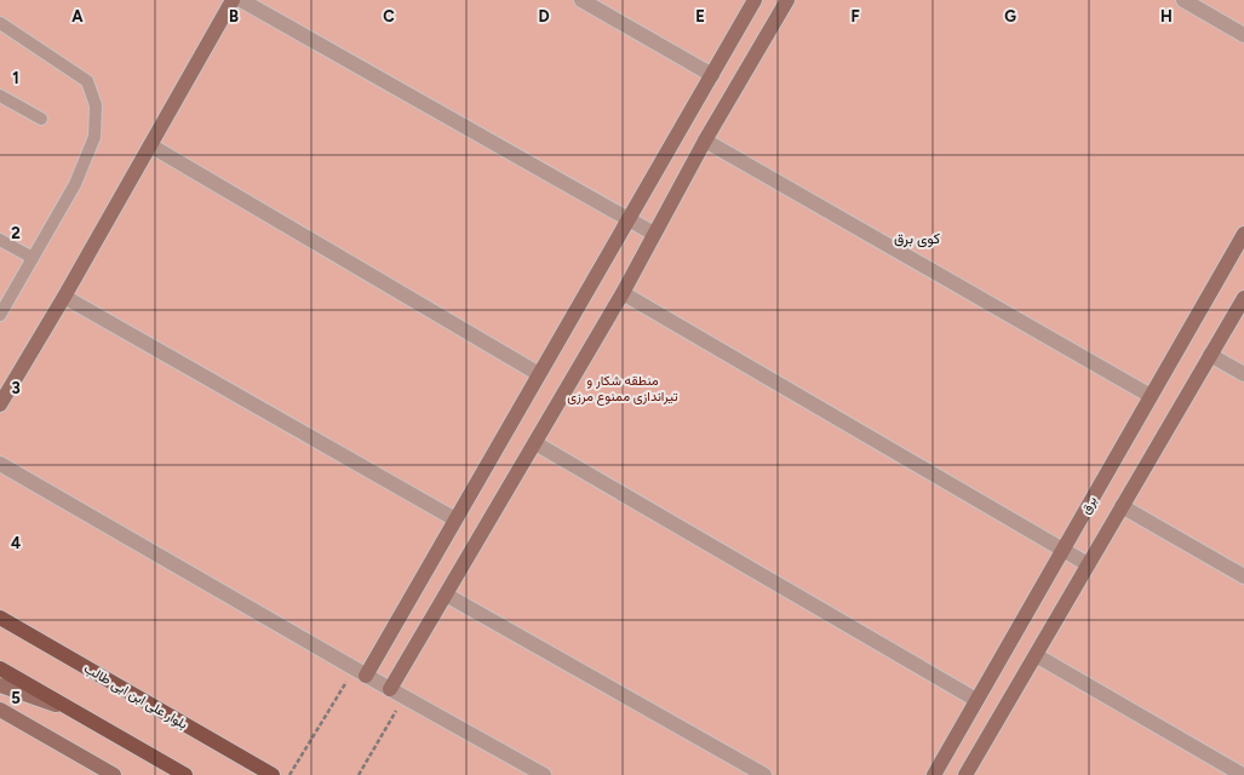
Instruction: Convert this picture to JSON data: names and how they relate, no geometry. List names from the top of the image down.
{
  "streets": {
    "main road": ["بلوار علی ابن ابی طالب"],
    "street": ["برق"]
  },
  "districts": ["کوی برق"],
  "parks": ["منطقه شکار و تیراندازی ممنوع مرزی"],
  "grid": {
    "columns": [
      "A",
      "B",
      "C",
      "D",
      "E",
      "F",
      "G",
      "H"
    ],
    "rows": [
      "1",
      "2",
      "3",
      "4",
      "5"
    ]
  }
}
